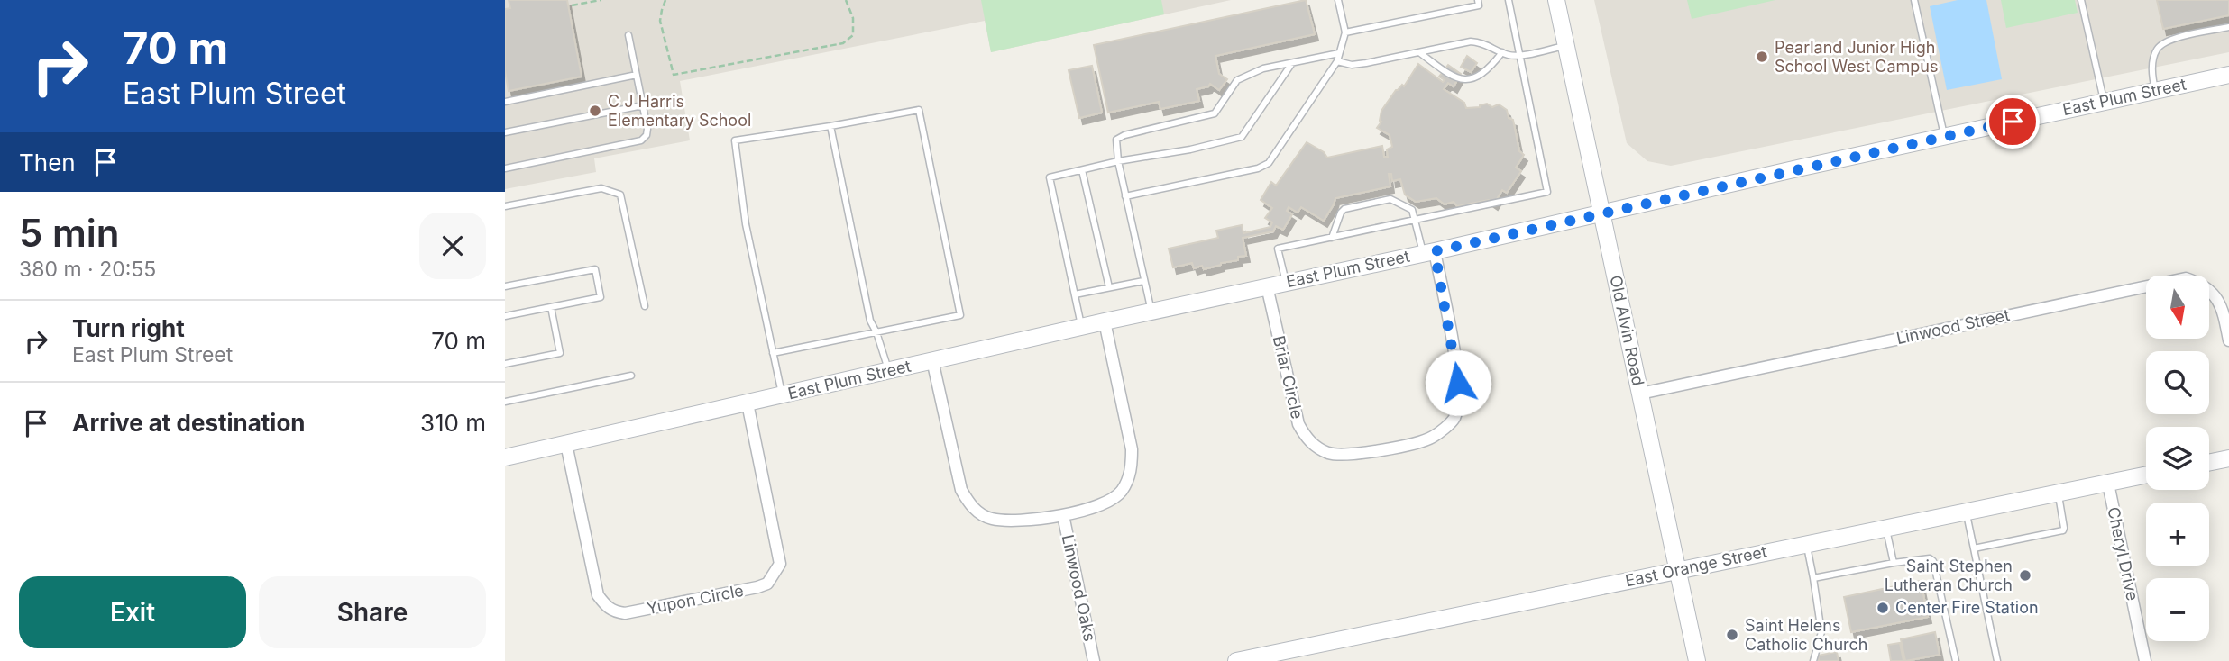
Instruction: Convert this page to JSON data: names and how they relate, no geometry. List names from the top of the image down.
{
  "streets": {
    "street": [
      "East Plum Street",
      "Linwood Street",
      "Old Alvin Road",
      "Briar Circle",
      "Cheryl Drive",
      "East Orange Street",
      "Linwood Oaks",
      "Yupon Circle"
    ]
  },
  "crossings": [
    ["East Plum Street", "Old Alvin Road"],
    ["East Plum Street", "Briar Circle"],
    ["East Plum Street", "Yupon Circle"],
    ["Linwood Street", "Old Alvin Road"],
    ["Old Alvin Road", "East Orange Street"],
    ["Cheryl Drive", "East Orange Street"]
  ],
  "places": [
    "Pearland Junior High School West Campus",
    "C J Harris Elementary School",
    "Saint Stephen Lutheran Church",
    "Center Fire Station",
    "Saint Helens Catholic Church"
  ],
  "north": "bottom",
  "page": {
    "turn": ["70 m", "East Plum Street"],
    "then": "Then",
    "heading": ["5 min", "380 m · 20:55"],
    "map_buttons": ["+", "−"],
    "list": [
      {
        "name": "Turn right",
        "note": "East Plum Street",
        "value": "70 m"
      },
      {
        "name": "Arrive at destination",
        "value": "310 m"
      }
    ],
    "buttons": ["Exit", "Share"]
  }
}
